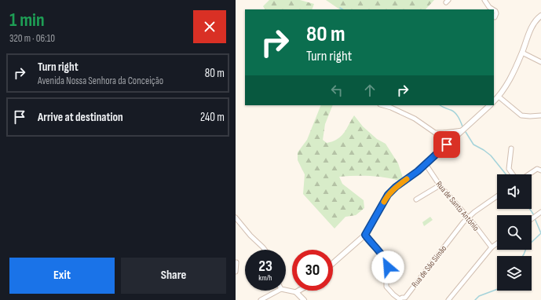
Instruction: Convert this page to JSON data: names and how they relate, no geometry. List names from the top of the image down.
{
  "streets": {
    "street": ["Rua de Santo António", "Rua de São Simão"]
  },
  "crossings": [
    ["Rua de Santo António", "Rua de São Simão"]
  ],
  "page": {
    "heading": ["1 min", "320 m · 06:10"],
    "turn": ["80 m", "Turn right"],
    "list": [
      {
        "name": "Turn right",
        "note": "Avenida Nossa Senhora da Conceição",
        "value": "80 m"
      },
      {
        "name": "Arrive at destination",
        "value": "240 m"
      }
    ],
    "speed": "23 km/h",
    "limit": "30",
    "buttons": ["Exit", "Share"]
  }
}
